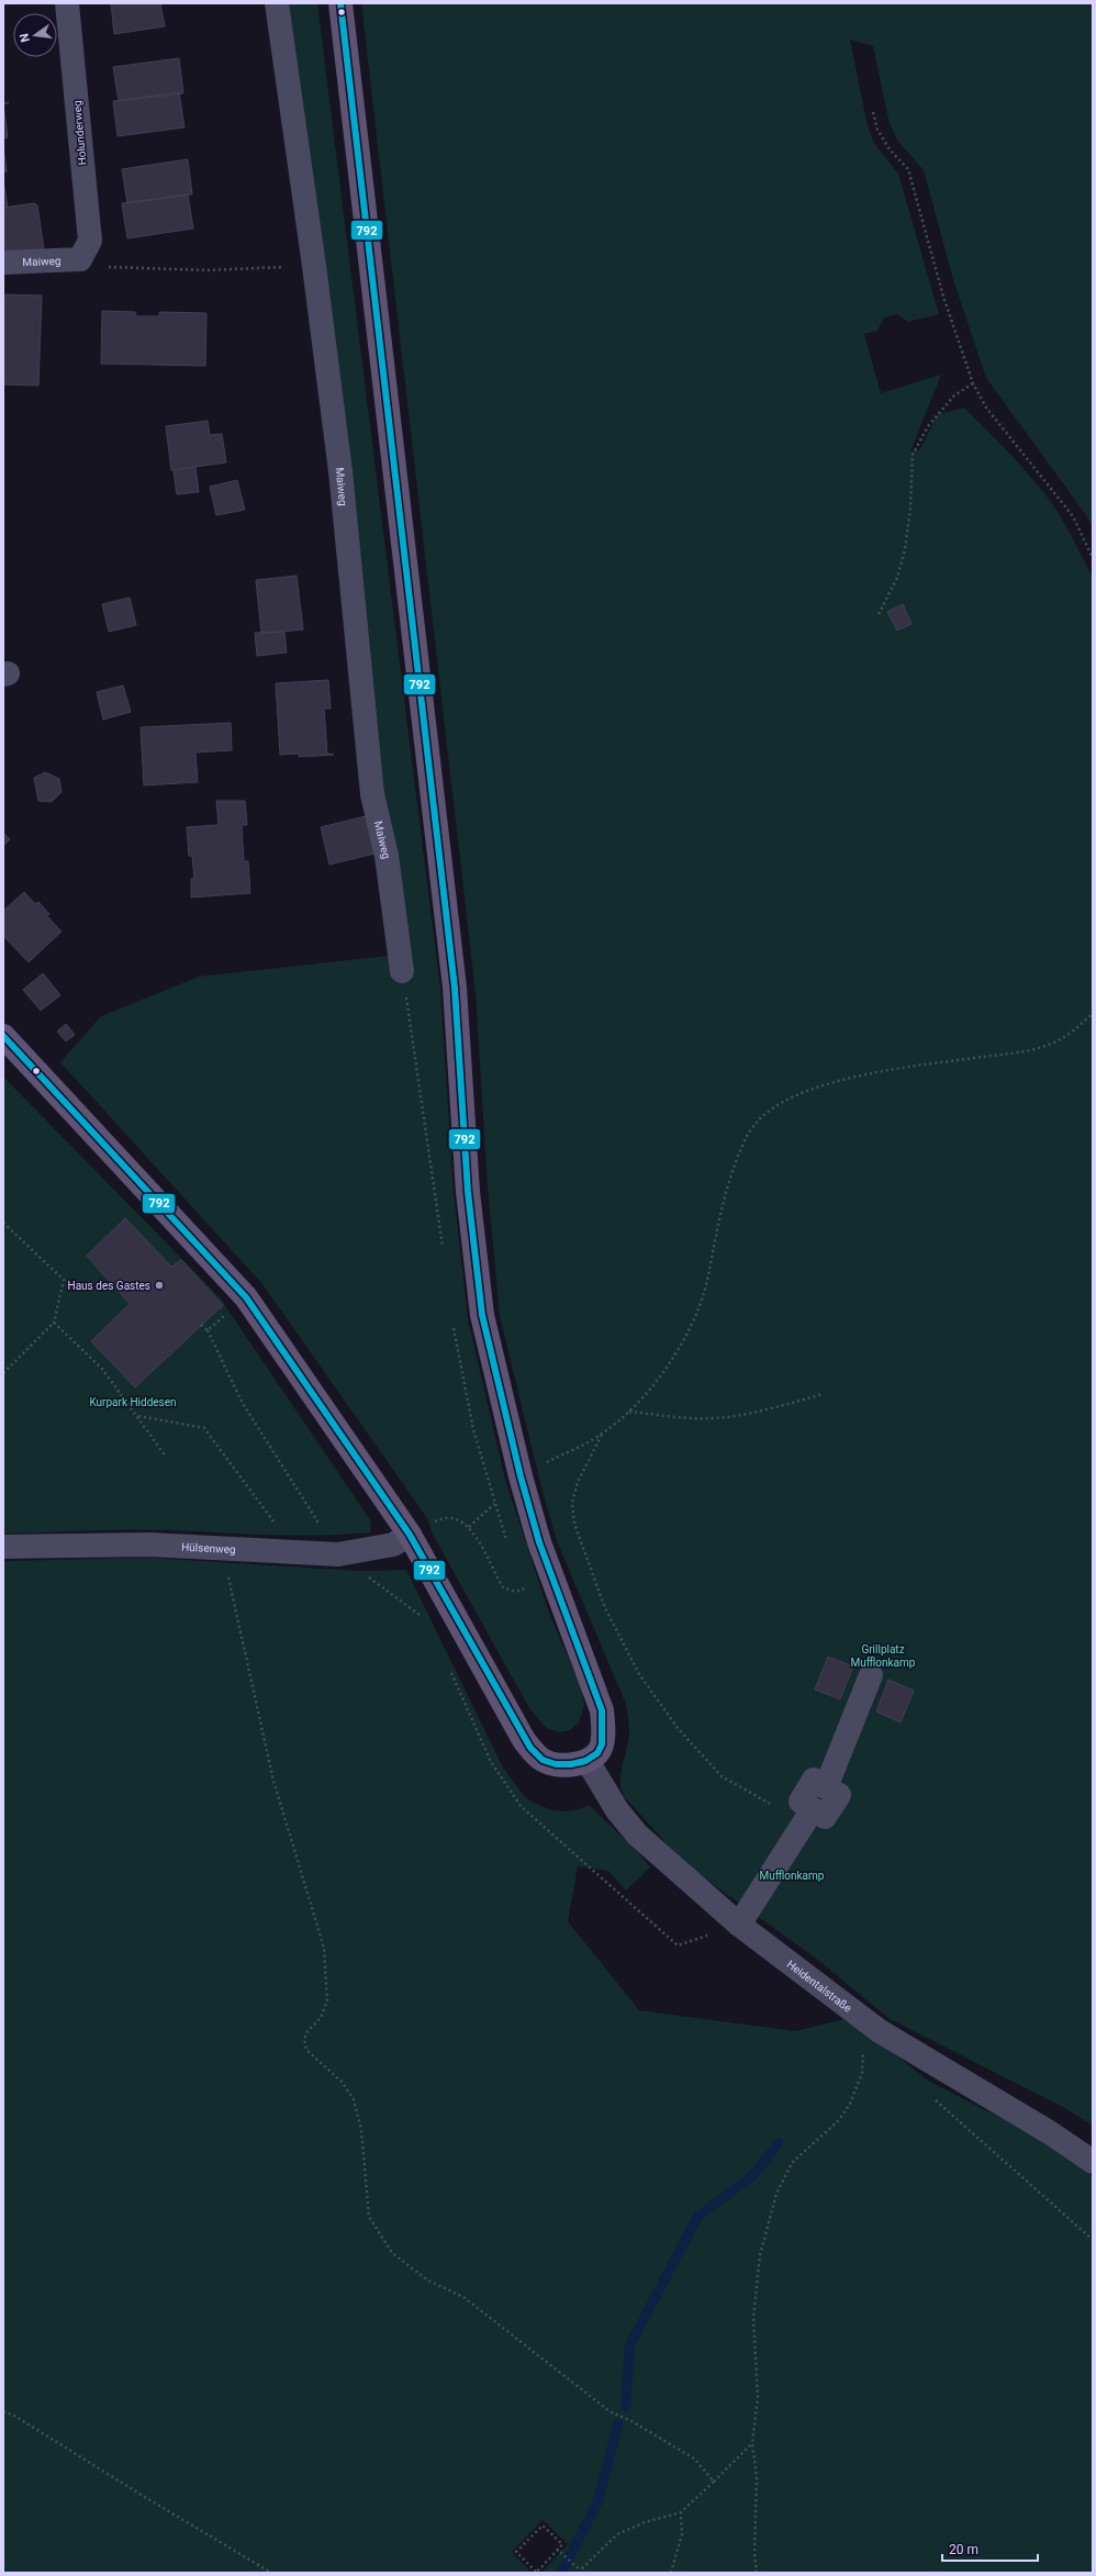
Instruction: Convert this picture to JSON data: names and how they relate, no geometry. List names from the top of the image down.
{
  "streets": {
    "street": [
      "Holunderweg",
      "Maiweg",
      "Hülsenweg",
      "Heidentalstraße"
    ]
  },
  "crossings": [
    ["Holunderweg", "Maiweg"]
  ],
  "parks": ["Kurpark Hiddesen", "Grillplatz Mufflonkamp", "Mufflonkamp"],
  "places": ["Haus des Gastes"],
  "lines": ["transit line 792"],
  "scale_bar": "20 m",
  "north": "left"
}
